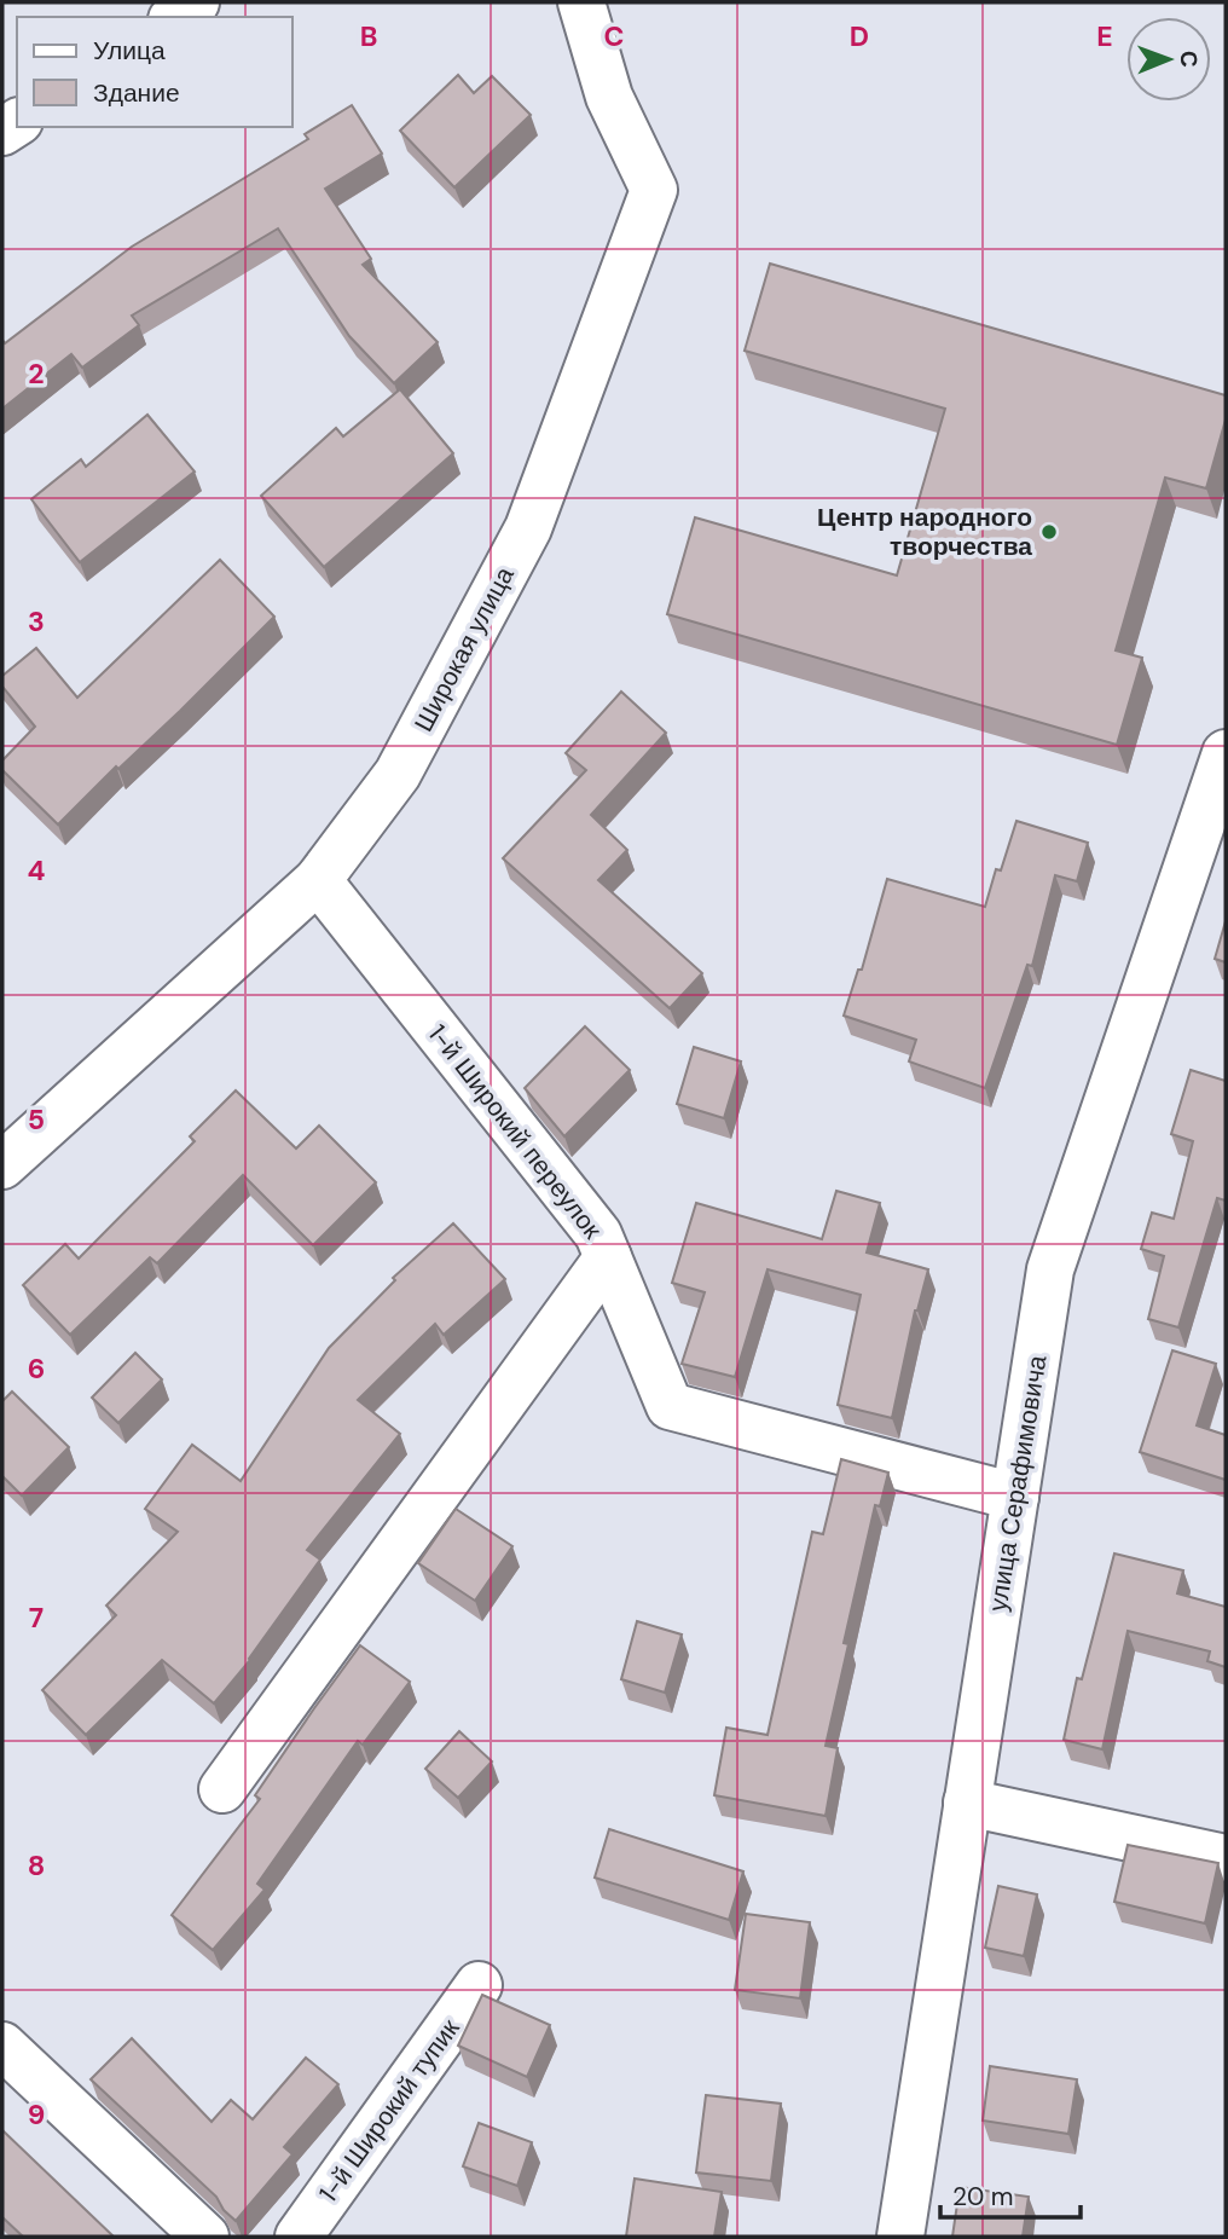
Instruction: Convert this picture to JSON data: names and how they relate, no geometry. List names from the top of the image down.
{
  "streets": {
    "street": [
      "Широкая улица",
      "1-й Широкий переулок",
      "улица Серафимовича",
      "1-й Широкий тупик"
    ]
  },
  "crossings": [
    ["Широкая улица", "1-й Широкий переулок"],
    ["1-й Широкий переулок", "улица Серафимовича"]
  ],
  "places": ["Центр народного творчества"],
  "legend": ["Улица", "Здание"],
  "scale_bar": "20 m",
  "north": "right",
  "grid": {
    "columns": [
      "B",
      "C",
      "D",
      "E"
    ],
    "rows": [
      "2",
      "3",
      "4",
      "5",
      "6",
      "7",
      "8",
      "9"
    ]
  }
}
